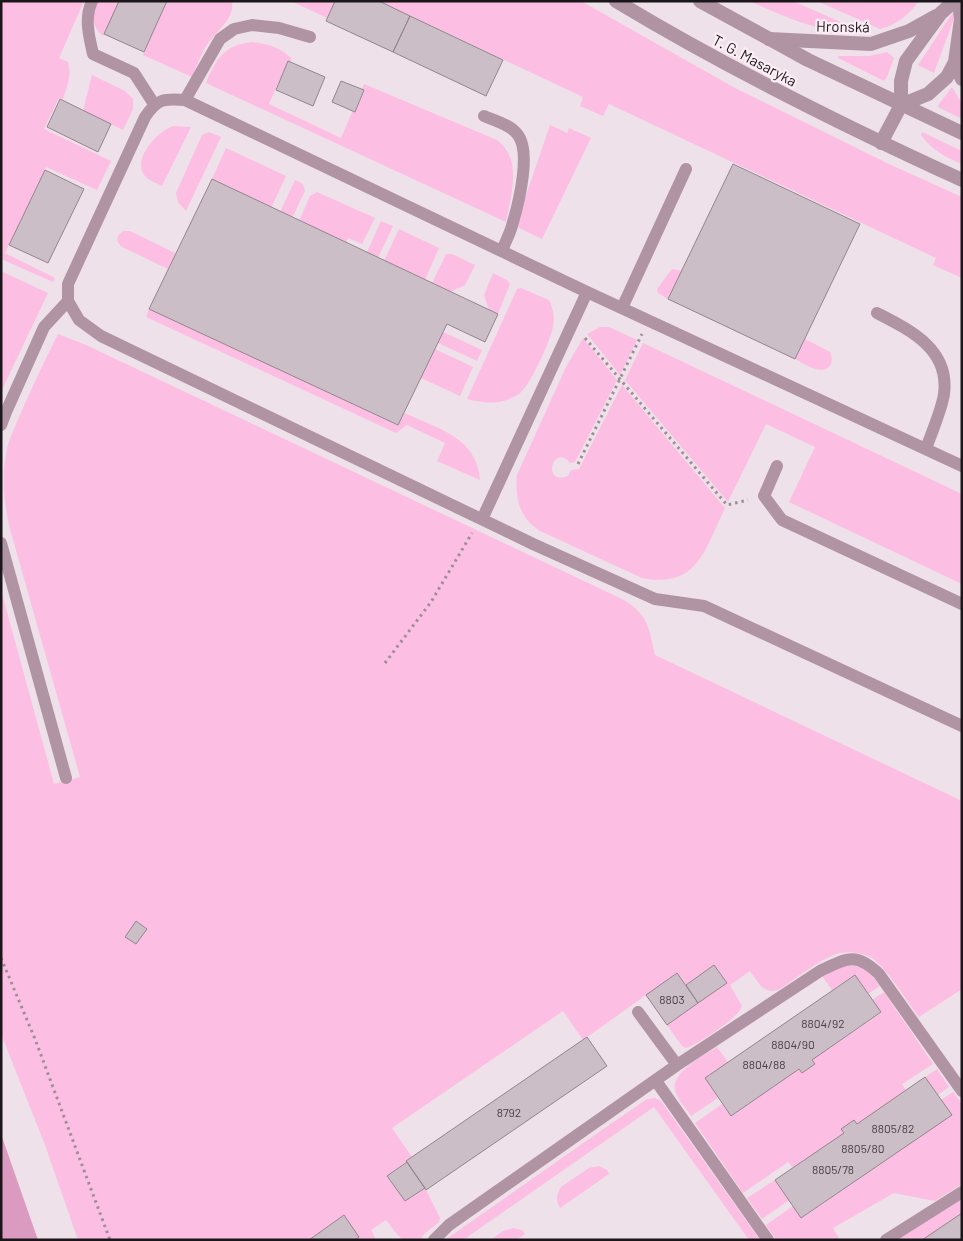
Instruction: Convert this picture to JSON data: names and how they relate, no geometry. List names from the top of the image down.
{
  "streets": {
    "street": ["Hronská", "T. G. Masaryka"]
  },
  "crossings": [
    ["Hronská", "T. G. Masaryka"]
  ],
  "house_numbers": [
    "8803",
    "8804/92",
    "8804/90",
    "8804/88",
    "8792",
    "8805/82",
    "8805/80",
    "8805/78"
  ]
}
